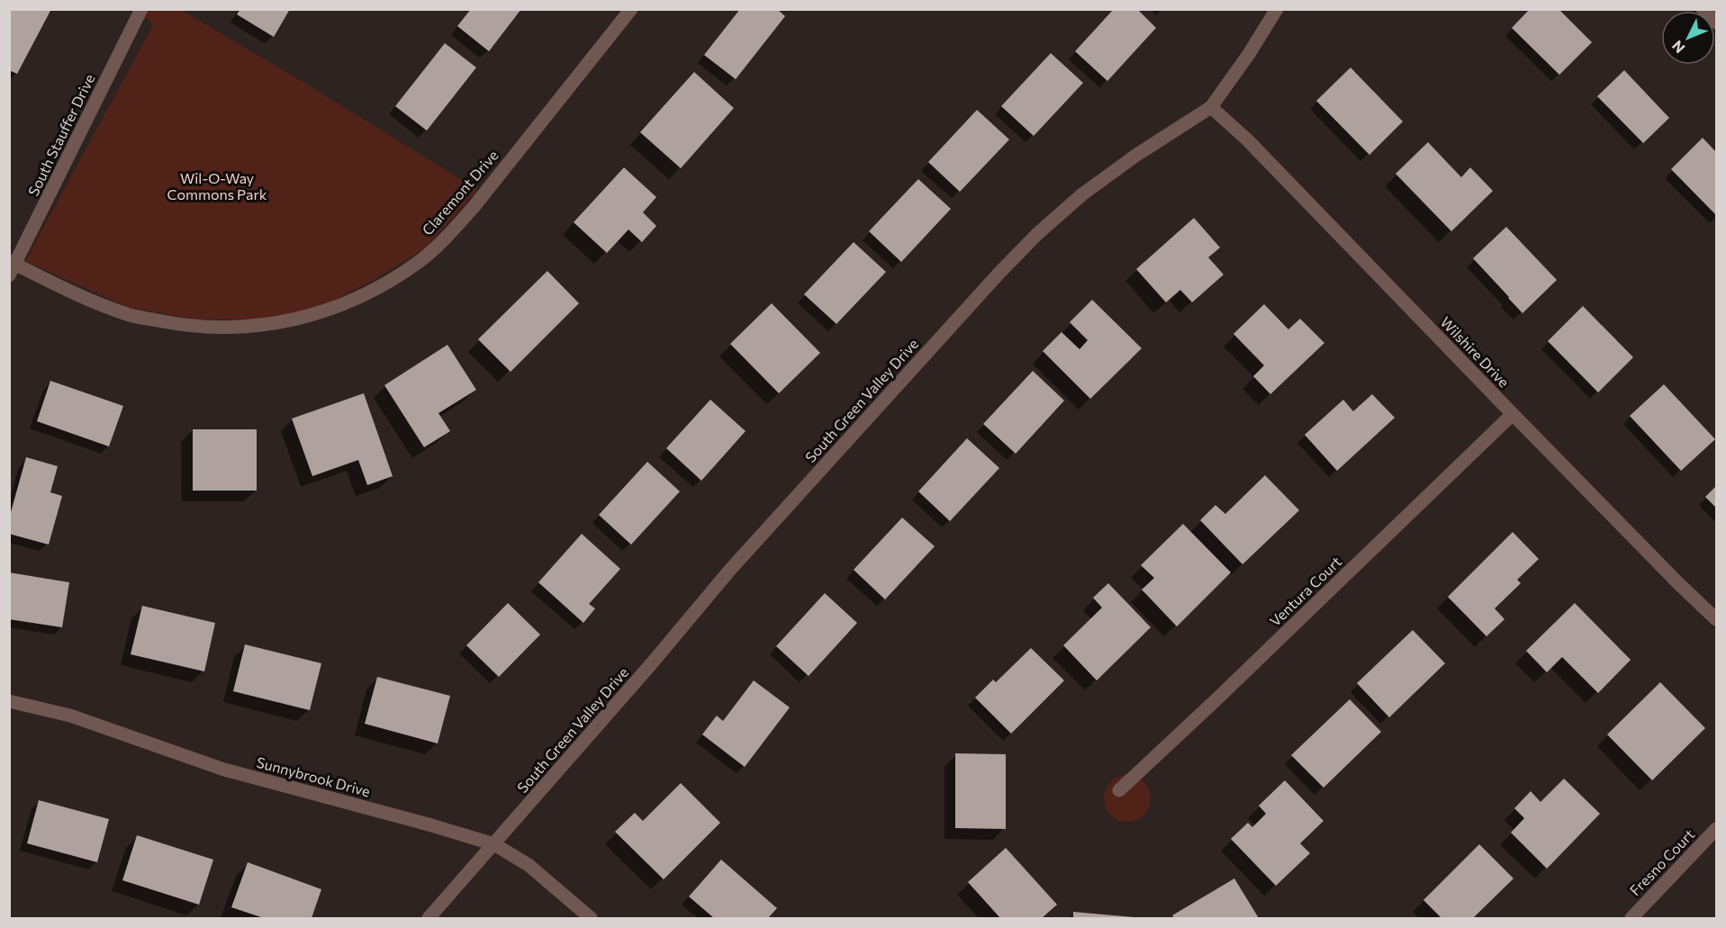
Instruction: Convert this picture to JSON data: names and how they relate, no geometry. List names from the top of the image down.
{
  "streets": {
    "street": [
      "South Stauffer Drive",
      "Claremont Drive",
      "Wilshire Drive",
      "South Green Valley Drive",
      "Ventura Court",
      "Sunnybrook Drive",
      "Fresno Court"
    ]
  },
  "crossings": [
    ["South Stauffer Drive", "Claremont Drive"],
    ["Wilshire Drive", "South Green Valley Drive"],
    ["Wilshire Drive", "Ventura Court"],
    ["South Green Valley Drive", "Sunnybrook Drive"]
  ],
  "parks": ["Wil-O-Way Commons Park"],
  "north": "bottom left"
}
